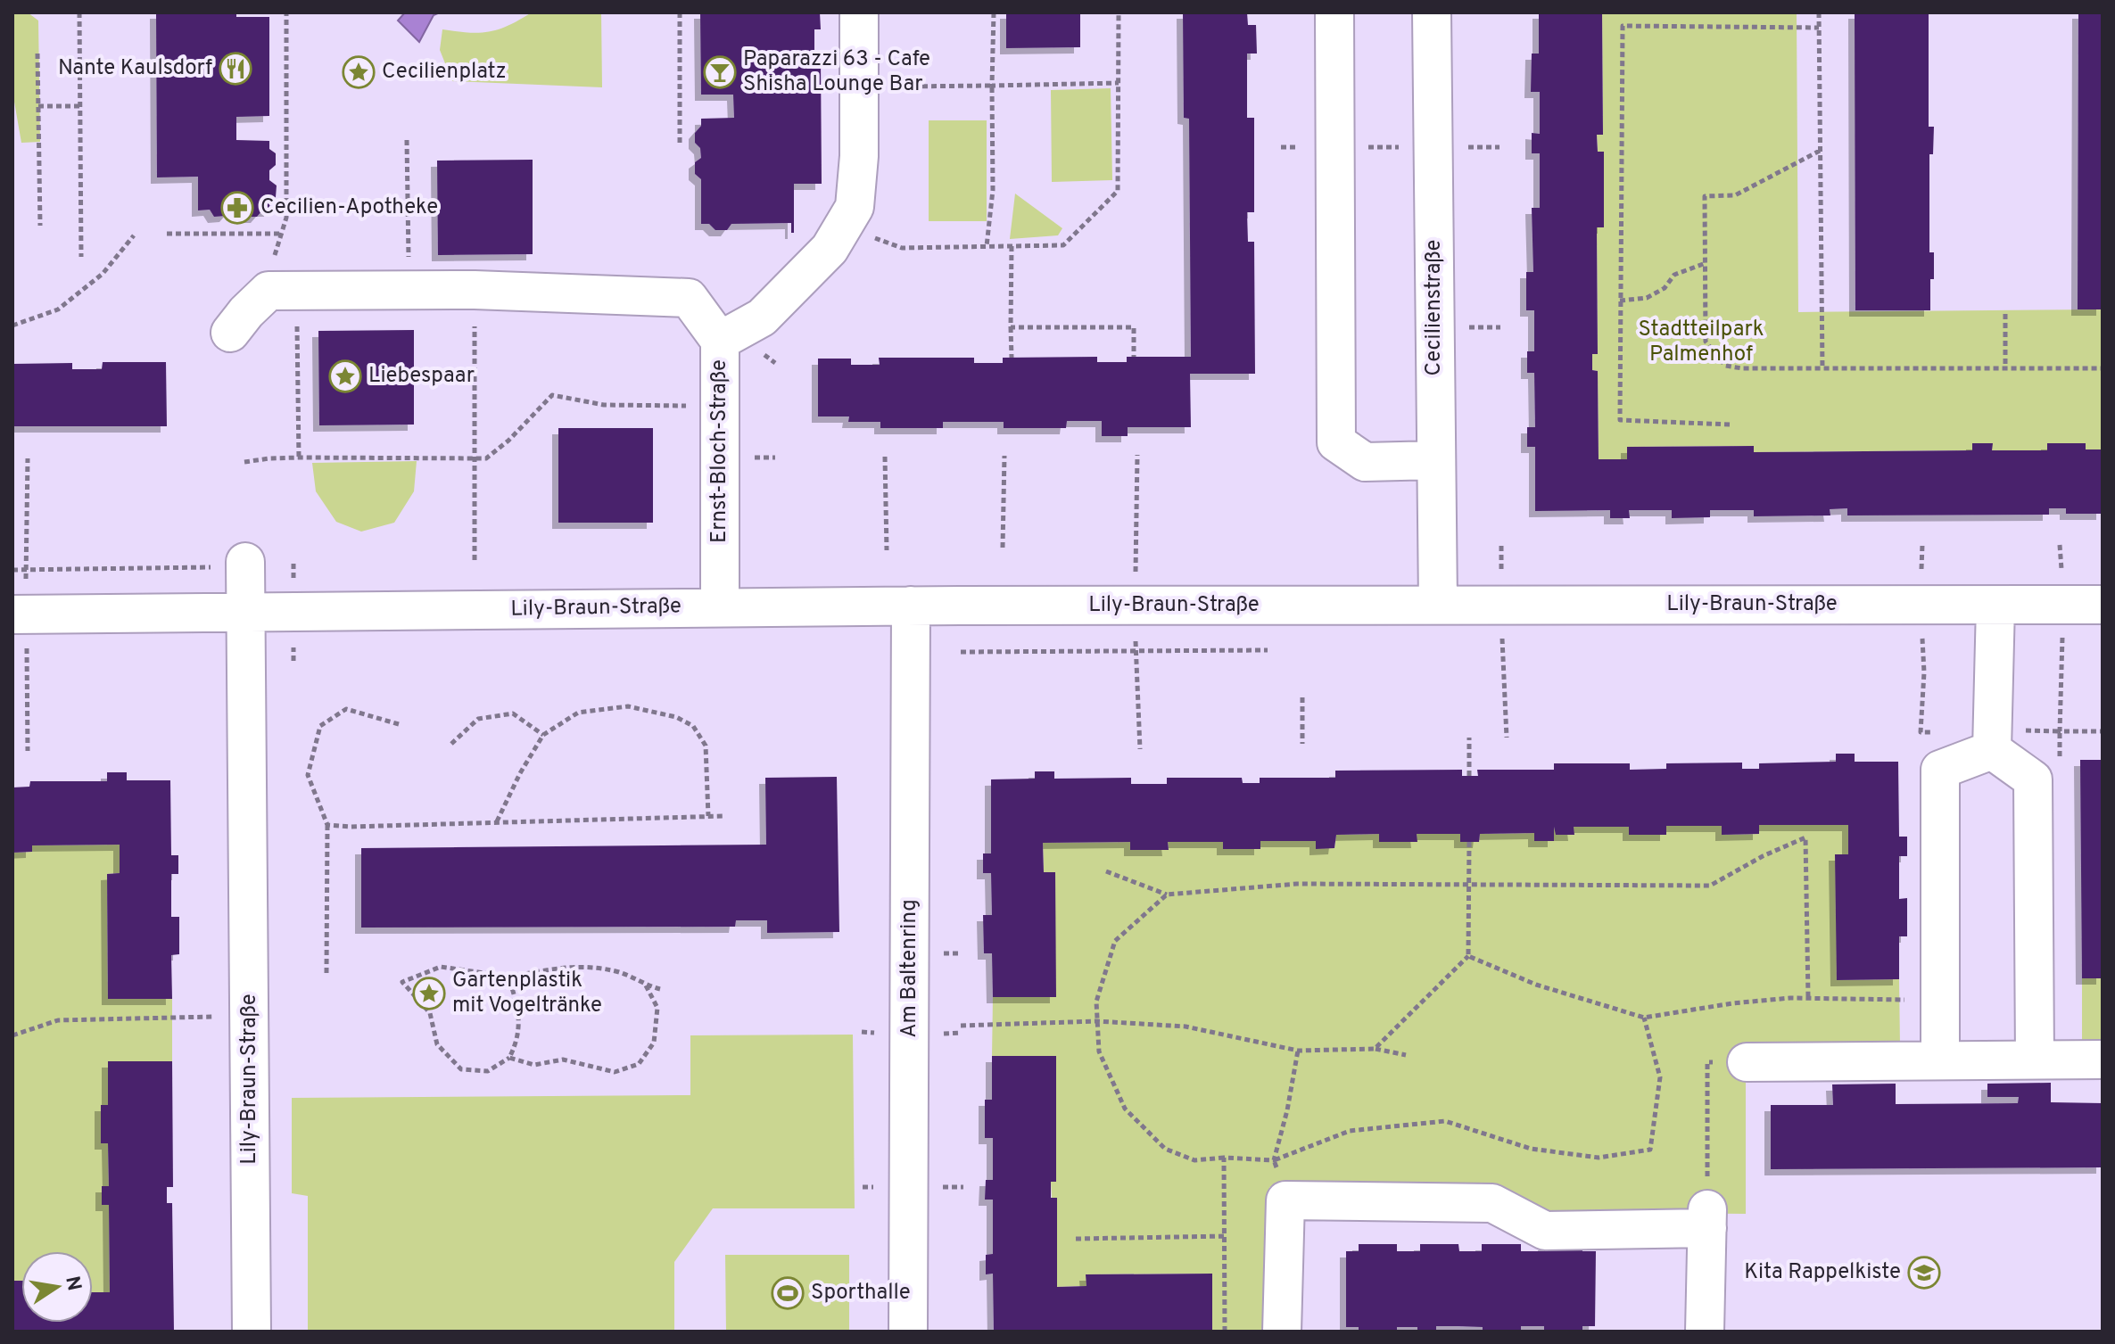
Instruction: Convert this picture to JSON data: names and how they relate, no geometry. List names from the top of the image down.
{
  "streets": {
    "street": [
      "Cecilienstraße",
      "Ernst-Bloch-Straße",
      "Lily-Braun-Straße",
      "Am Baltenring"
    ]
  },
  "crossings": [
    ["Cecilienstraße", "Lily-Braun-Straße"],
    ["Ernst-Bloch-Straße", "Lily-Braun-Straße"],
    ["Lily-Braun-Straße", "Am Baltenring"]
  ],
  "parks": ["Stadtteilpark Palmenhof"],
  "places": {
    "restaurant": ["Nante Kaulsdorf"],
    "place": ["Cecilienplatz", "Liebespaar", "Gartenplastik mit Vogeltränke"],
    "bar": ["Paparazzi 63 - Cafe Shisha Lounge Bar"],
    "pharmacy": ["Cecilien-Apotheke"],
    "school or university": ["Kita Rappelkiste"],
    "sports": ["Sporthalle"]
  },
  "north": "right"
}
